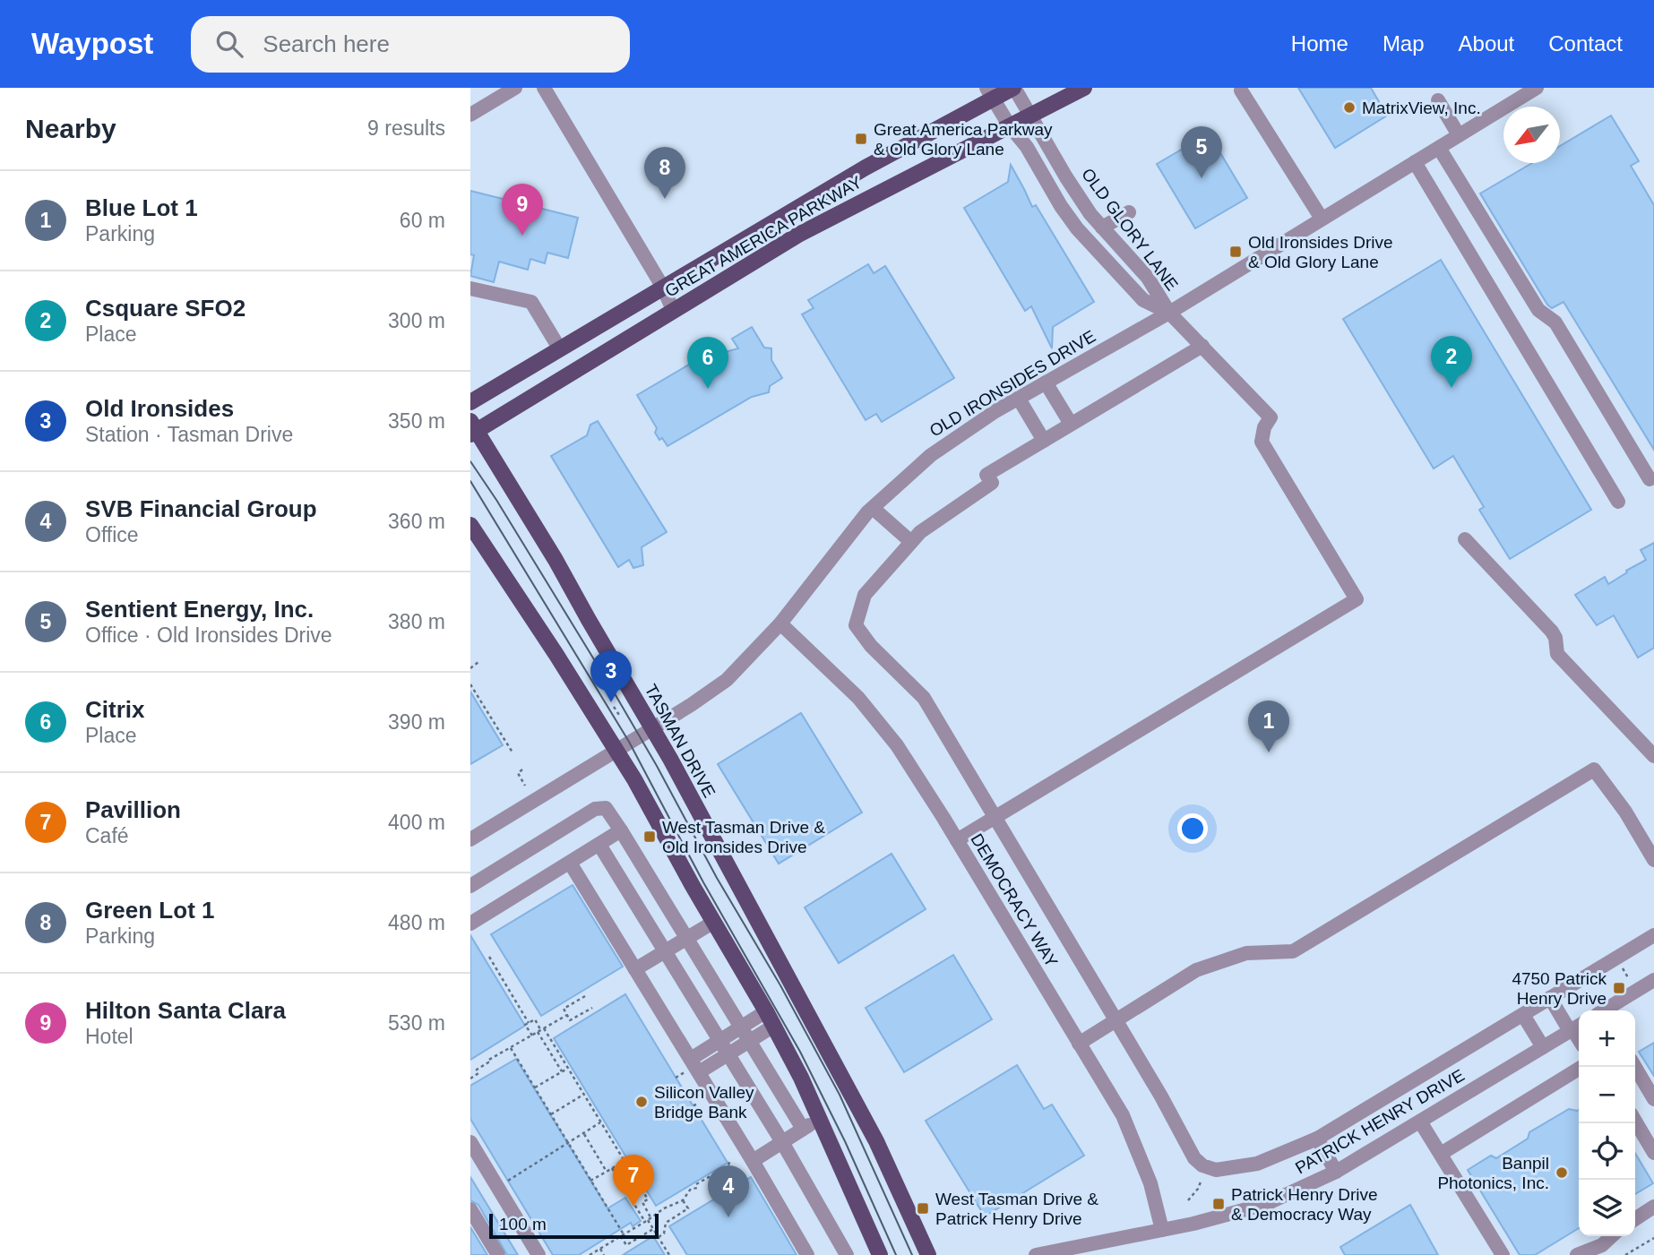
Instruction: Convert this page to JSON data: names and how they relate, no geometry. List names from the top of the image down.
{
  "streets": {
    "main road": ["GREAT AMERICA PARKWAY", "TASMAN DRIVE"],
    "street": [
      "OLD GLORY LANE",
      "OLD IRONSIDES DRIVE",
      "DEMOCRACY WAY",
      "PATRICK HENRY DRIVE"
    ]
  },
  "crossings": [
    ["OLD GLORY LANE", "GREAT AMERICA PARKWAY"],
    ["OLD GLORY LANE", "OLD IRONSIDES DRIVE"],
    ["GREAT AMERICA PARKWAY", "TASMAN DRIVE"],
    ["OLD IRONSIDES DRIVE", "TASMAN DRIVE"],
    ["OLD IRONSIDES DRIVE", "DEMOCRACY WAY"],
    ["DEMOCRACY WAY", "PATRICK HENRY DRIVE"]
  ],
  "places": {
    "other": ["MatrixView, Inc.", "Silicon Valley Bridge Bank", "Banpil Photonics, Inc."],
    "transit": [
      "Great America Parkway & Old Glory Lane",
      "Old Ironsides Drive & Old Glory Lane",
      "West Tasman Drive & Old Ironsides Drive",
      "4750 Patrick Henry Drive",
      "Patrick Henry Drive & Democracy Way",
      "West Tasman Drive & Patrick Henry Drive"
    ]
  },
  "scale_bar": "100 m",
  "north": "bottom left",
  "page": {
    "header": "Waypost",
    "search": "Search here",
    "nav": [
      "Home",
      "Map",
      "About",
      "Contact"
    ],
    "heading": ["Nearby", "9 results"],
    "pins": [
      "5",
      "8",
      "9",
      "2",
      "6",
      "3",
      "1",
      "7",
      "4"
    ],
    "list": [
      {
        "mark": "1",
        "name": "Blue Lot 1",
        "note": "Parking",
        "value": "60 m"
      },
      {
        "mark": "2",
        "name": "Csquare SFO2",
        "note": "Place",
        "value": "300 m"
      },
      {
        "mark": "3",
        "name": "Old Ironsides",
        "note": "Station · Tasman Drive",
        "value": "350 m"
      },
      {
        "mark": "4",
        "name": "SVB Financial Group",
        "note": "Office",
        "value": "360 m"
      },
      {
        "mark": "5",
        "name": "Sentient Energy, Inc.",
        "note": "Office · Old Ironsides Drive",
        "value": "380 m"
      },
      {
        "mark": "6",
        "name": "Citrix",
        "note": "Place",
        "value": "390 m"
      },
      {
        "mark": "7",
        "name": "Pavillion",
        "note": "Café",
        "value": "400 m"
      },
      {
        "mark": "8",
        "name": "Green Lot 1",
        "note": "Parking",
        "value": "480 m"
      },
      {
        "mark": "9",
        "name": "Hilton Santa Clara",
        "note": "Hotel",
        "value": "530 m"
      }
    ],
    "map_buttons": ["+", "−"],
    "scale": "100 m"
  }
}
